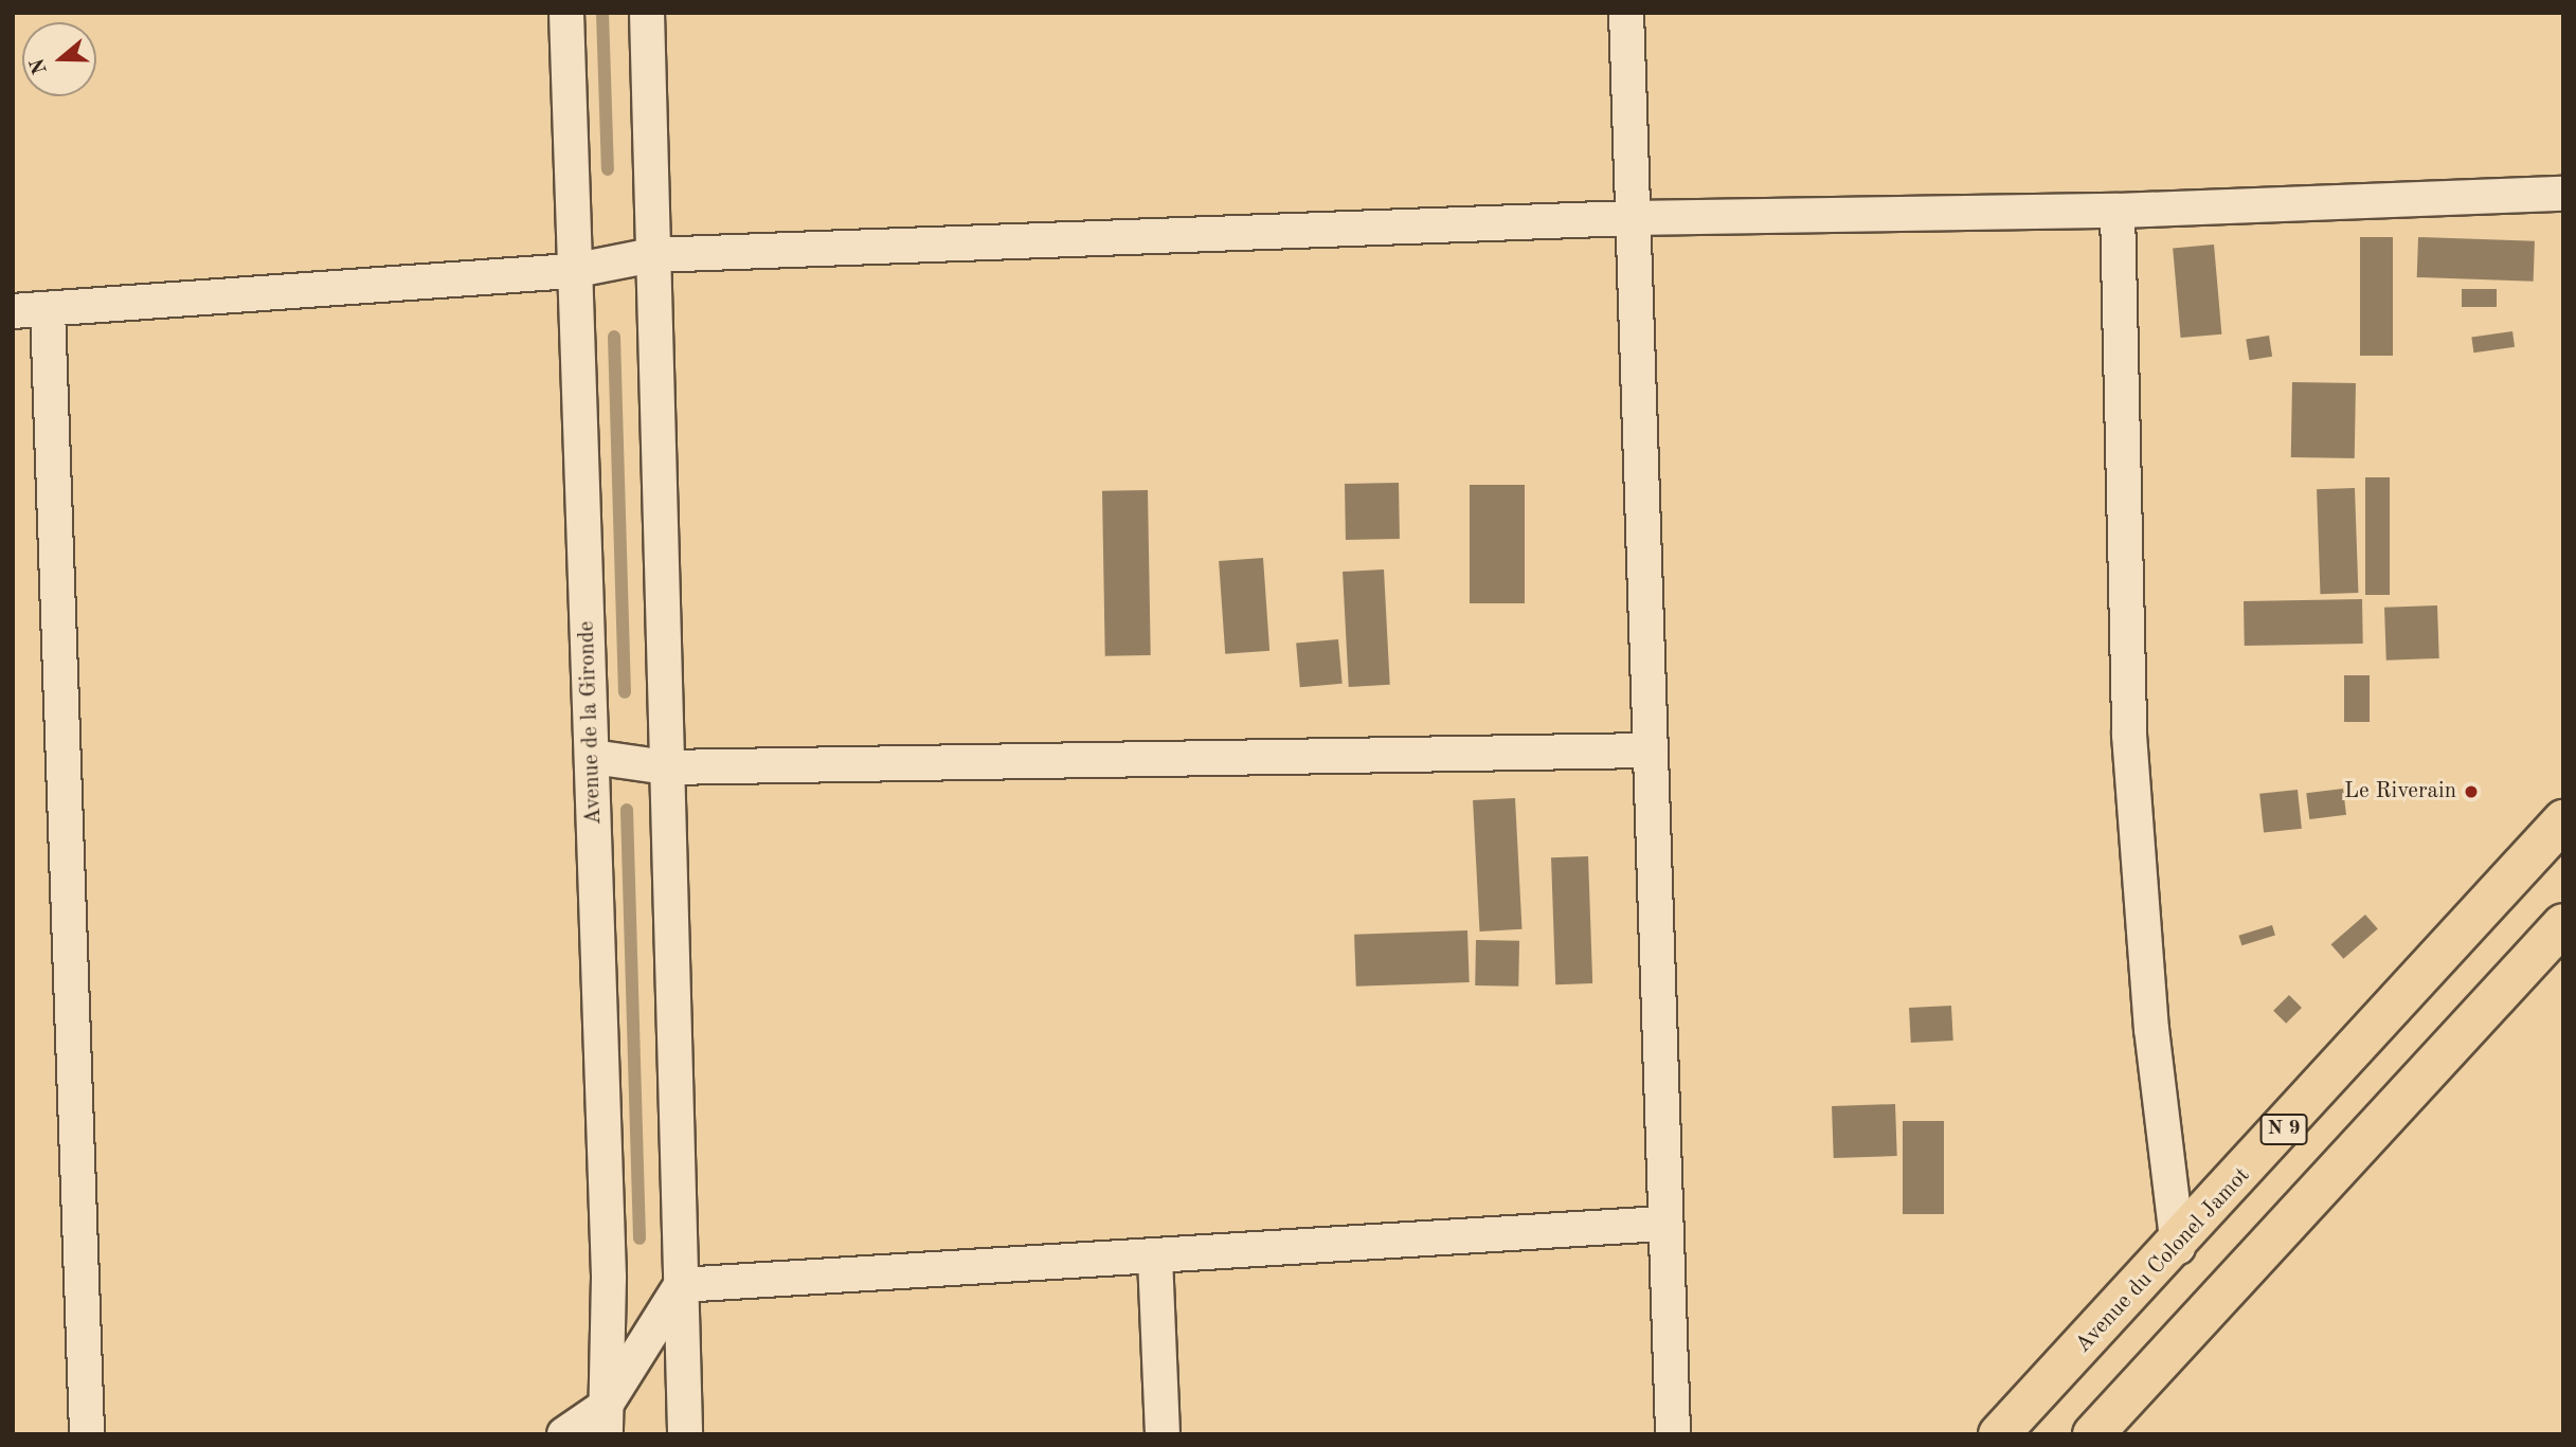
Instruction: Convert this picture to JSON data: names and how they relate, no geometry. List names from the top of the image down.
{
  "streets": {
    "main road": ["N 9", "Avenue du Colonel Jamot"],
    "street": ["Avenue de la Gironde"]
  },
  "places": ["Le Riverain"],
  "north": "left"
}
